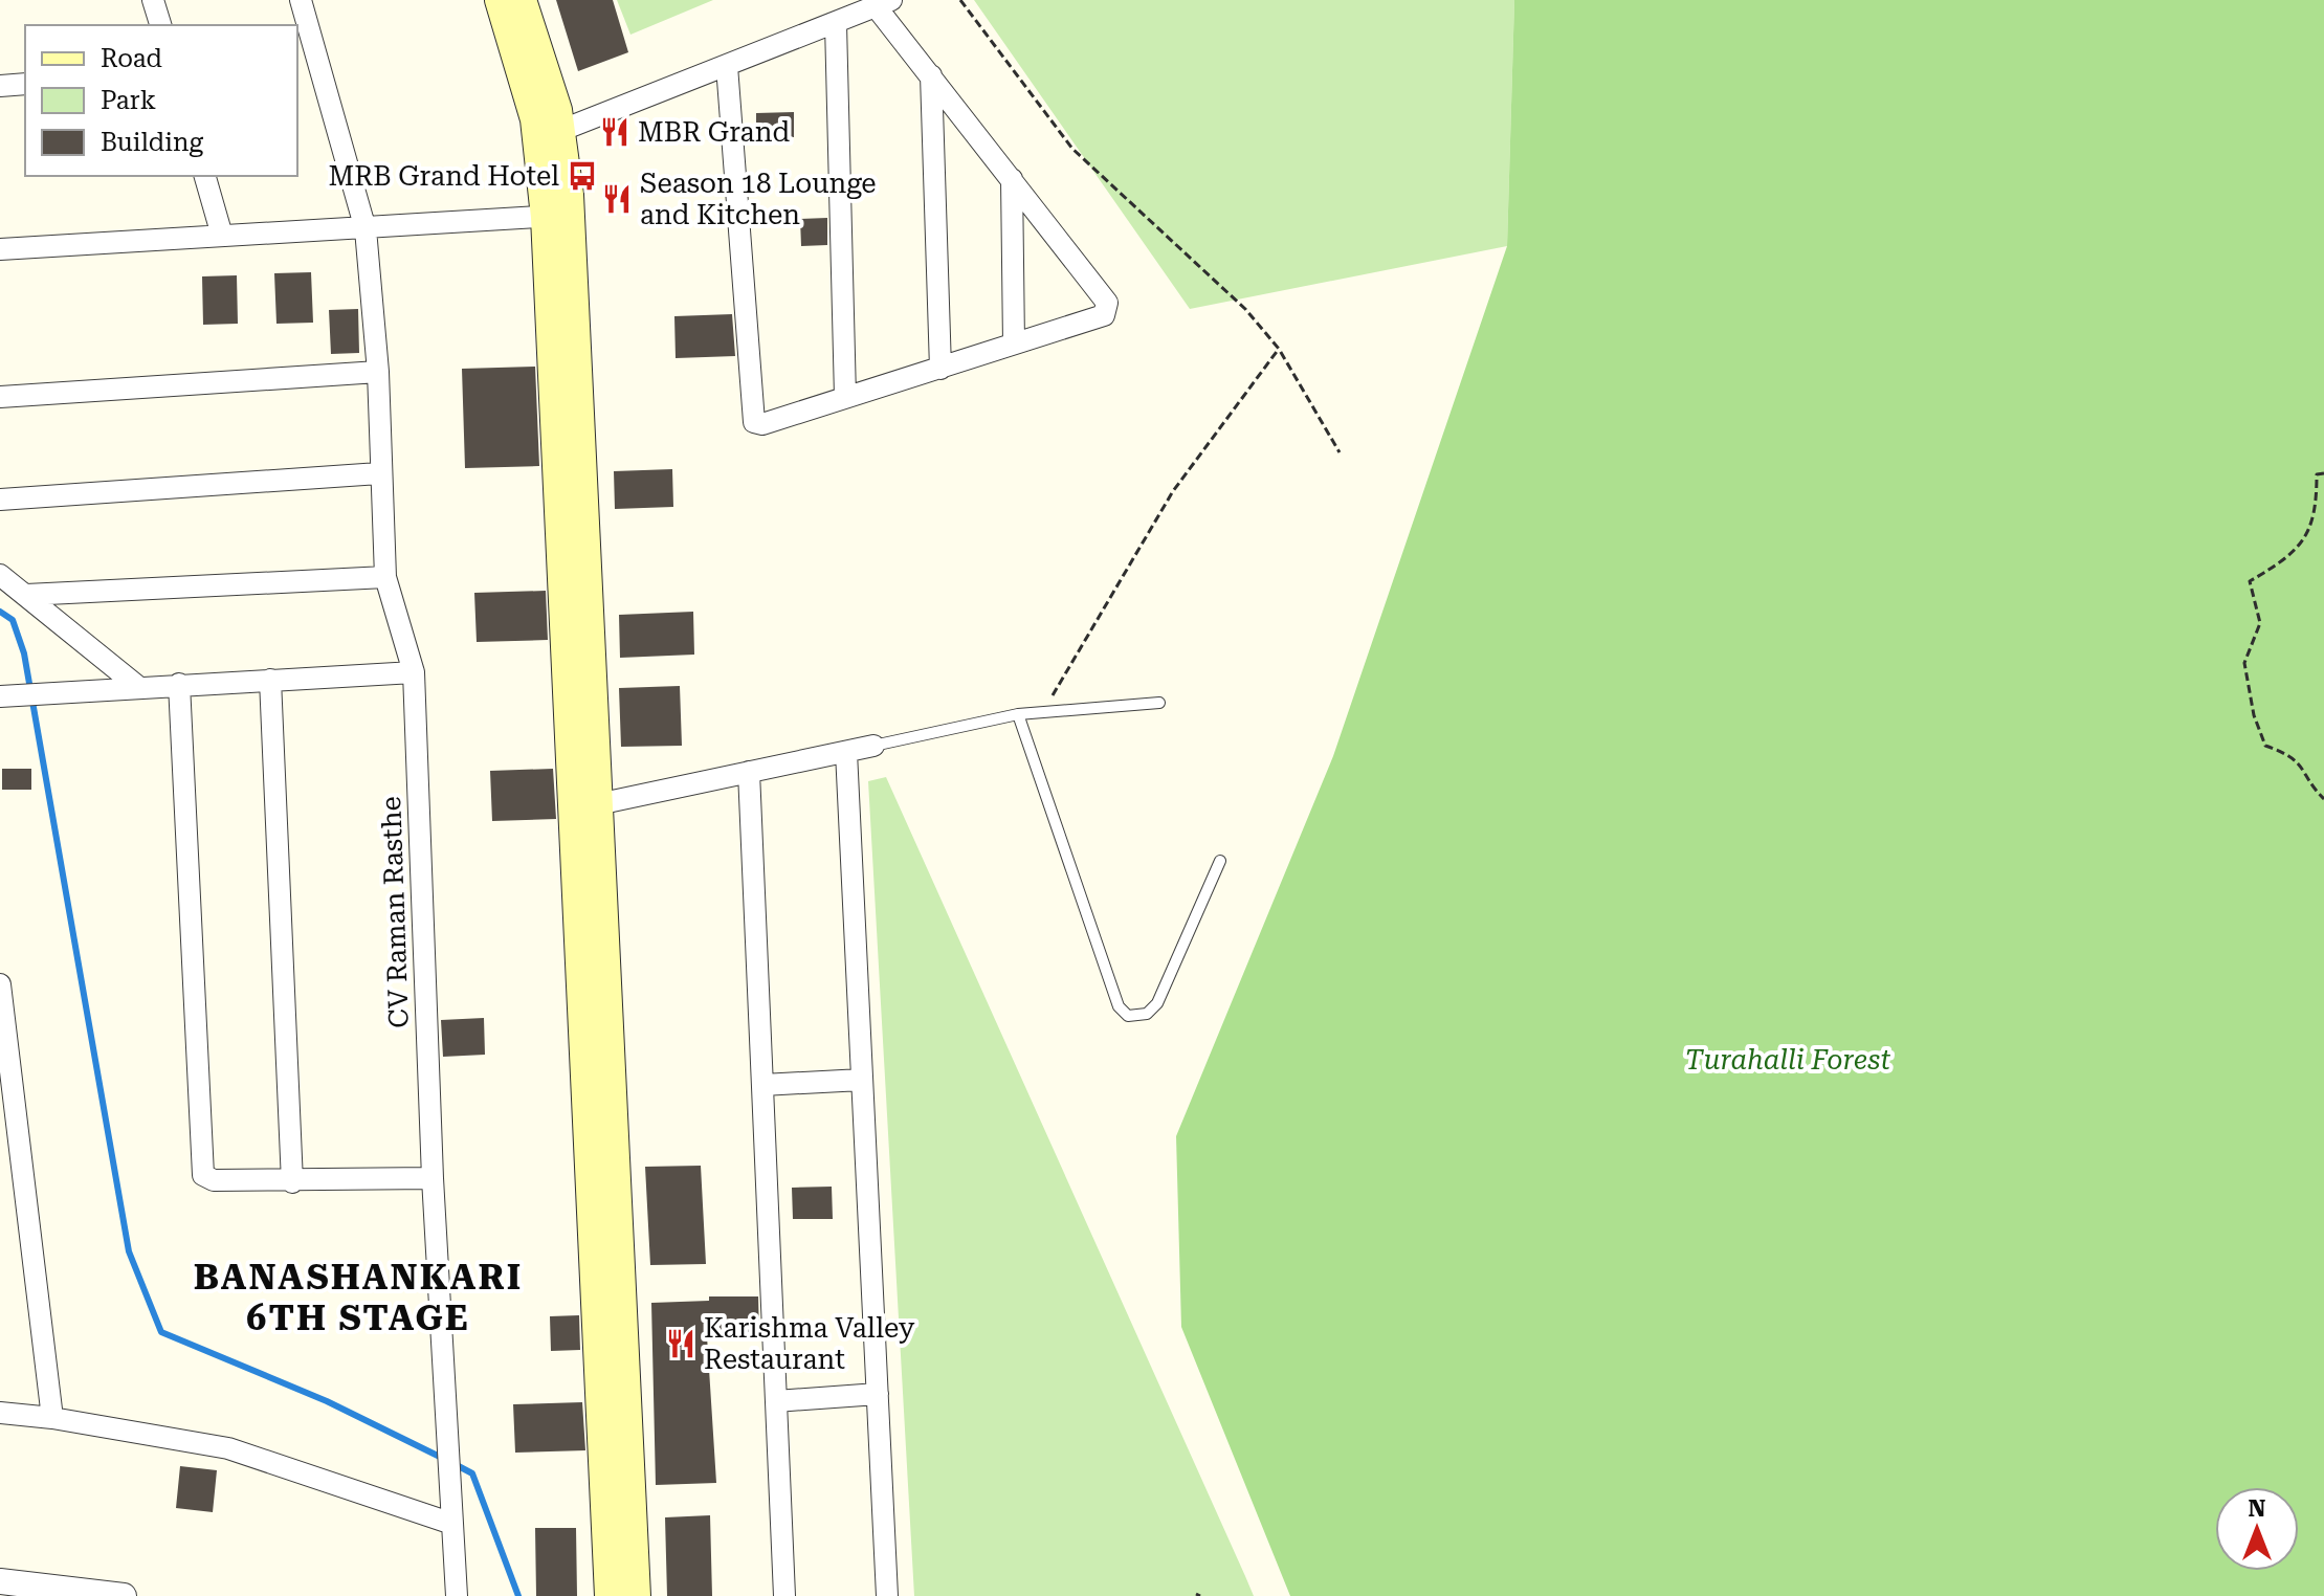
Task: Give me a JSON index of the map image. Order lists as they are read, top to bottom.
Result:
{
  "streets": {
    "street": ["CV Raman Rasthe"]
  },
  "districts": ["BANASHANKARI 6TH STAGE"],
  "parks": ["Turahalli Forest"],
  "places": {
    "restaurant": ["MBR Grand", "Season 18 Lounge and Kitchen", "Karishma Valley Restaurant"],
    "bus stop": ["MRB Grand Hotel"]
  },
  "legend": ["Road", "Park", "Building"],
  "north": "top"
}
